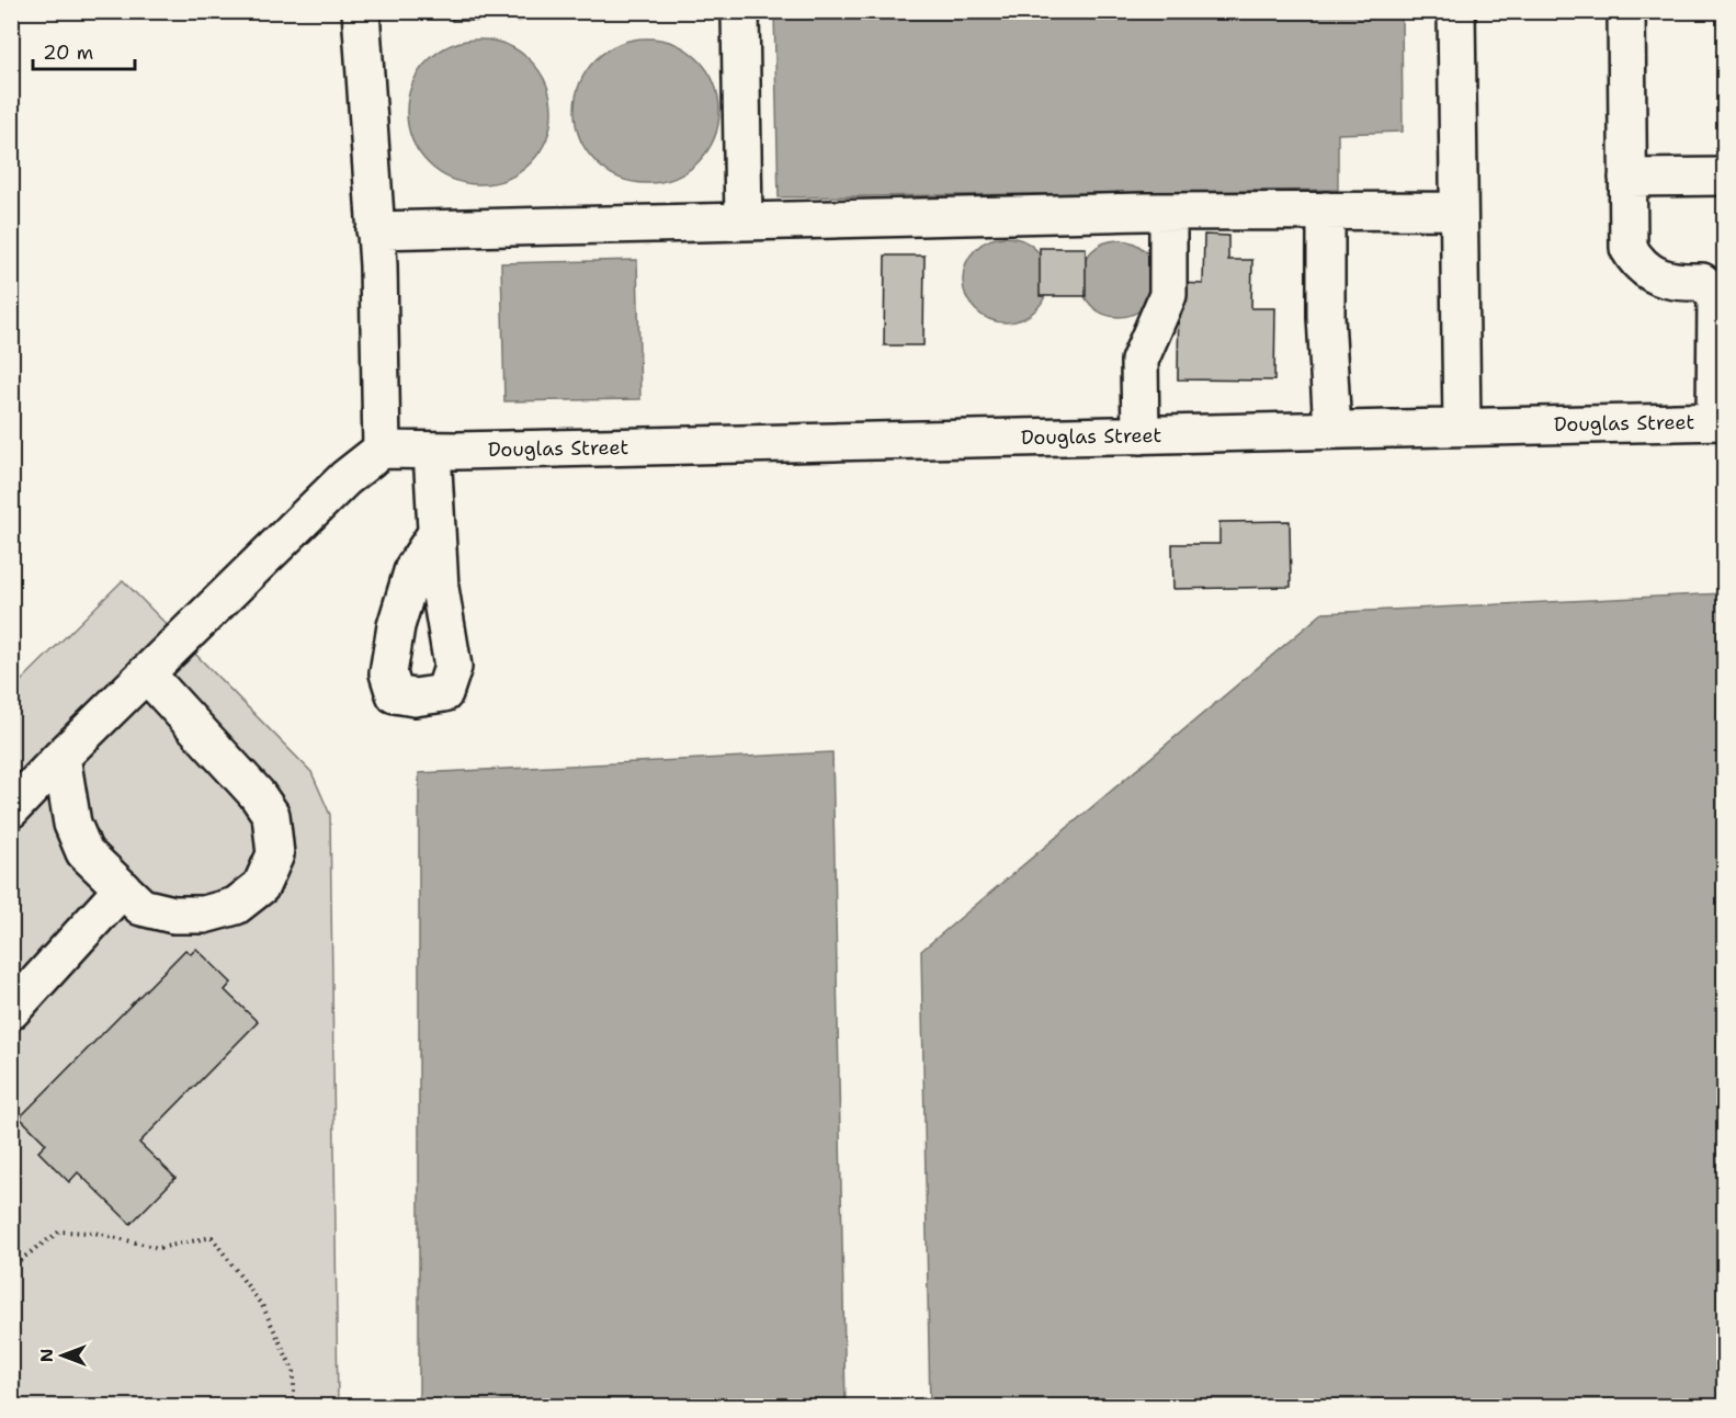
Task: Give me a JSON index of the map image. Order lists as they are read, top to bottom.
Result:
{
  "streets": {
    "street": ["Douglas Street"]
  },
  "scale_bar": "20 m",
  "north": "left"
}
